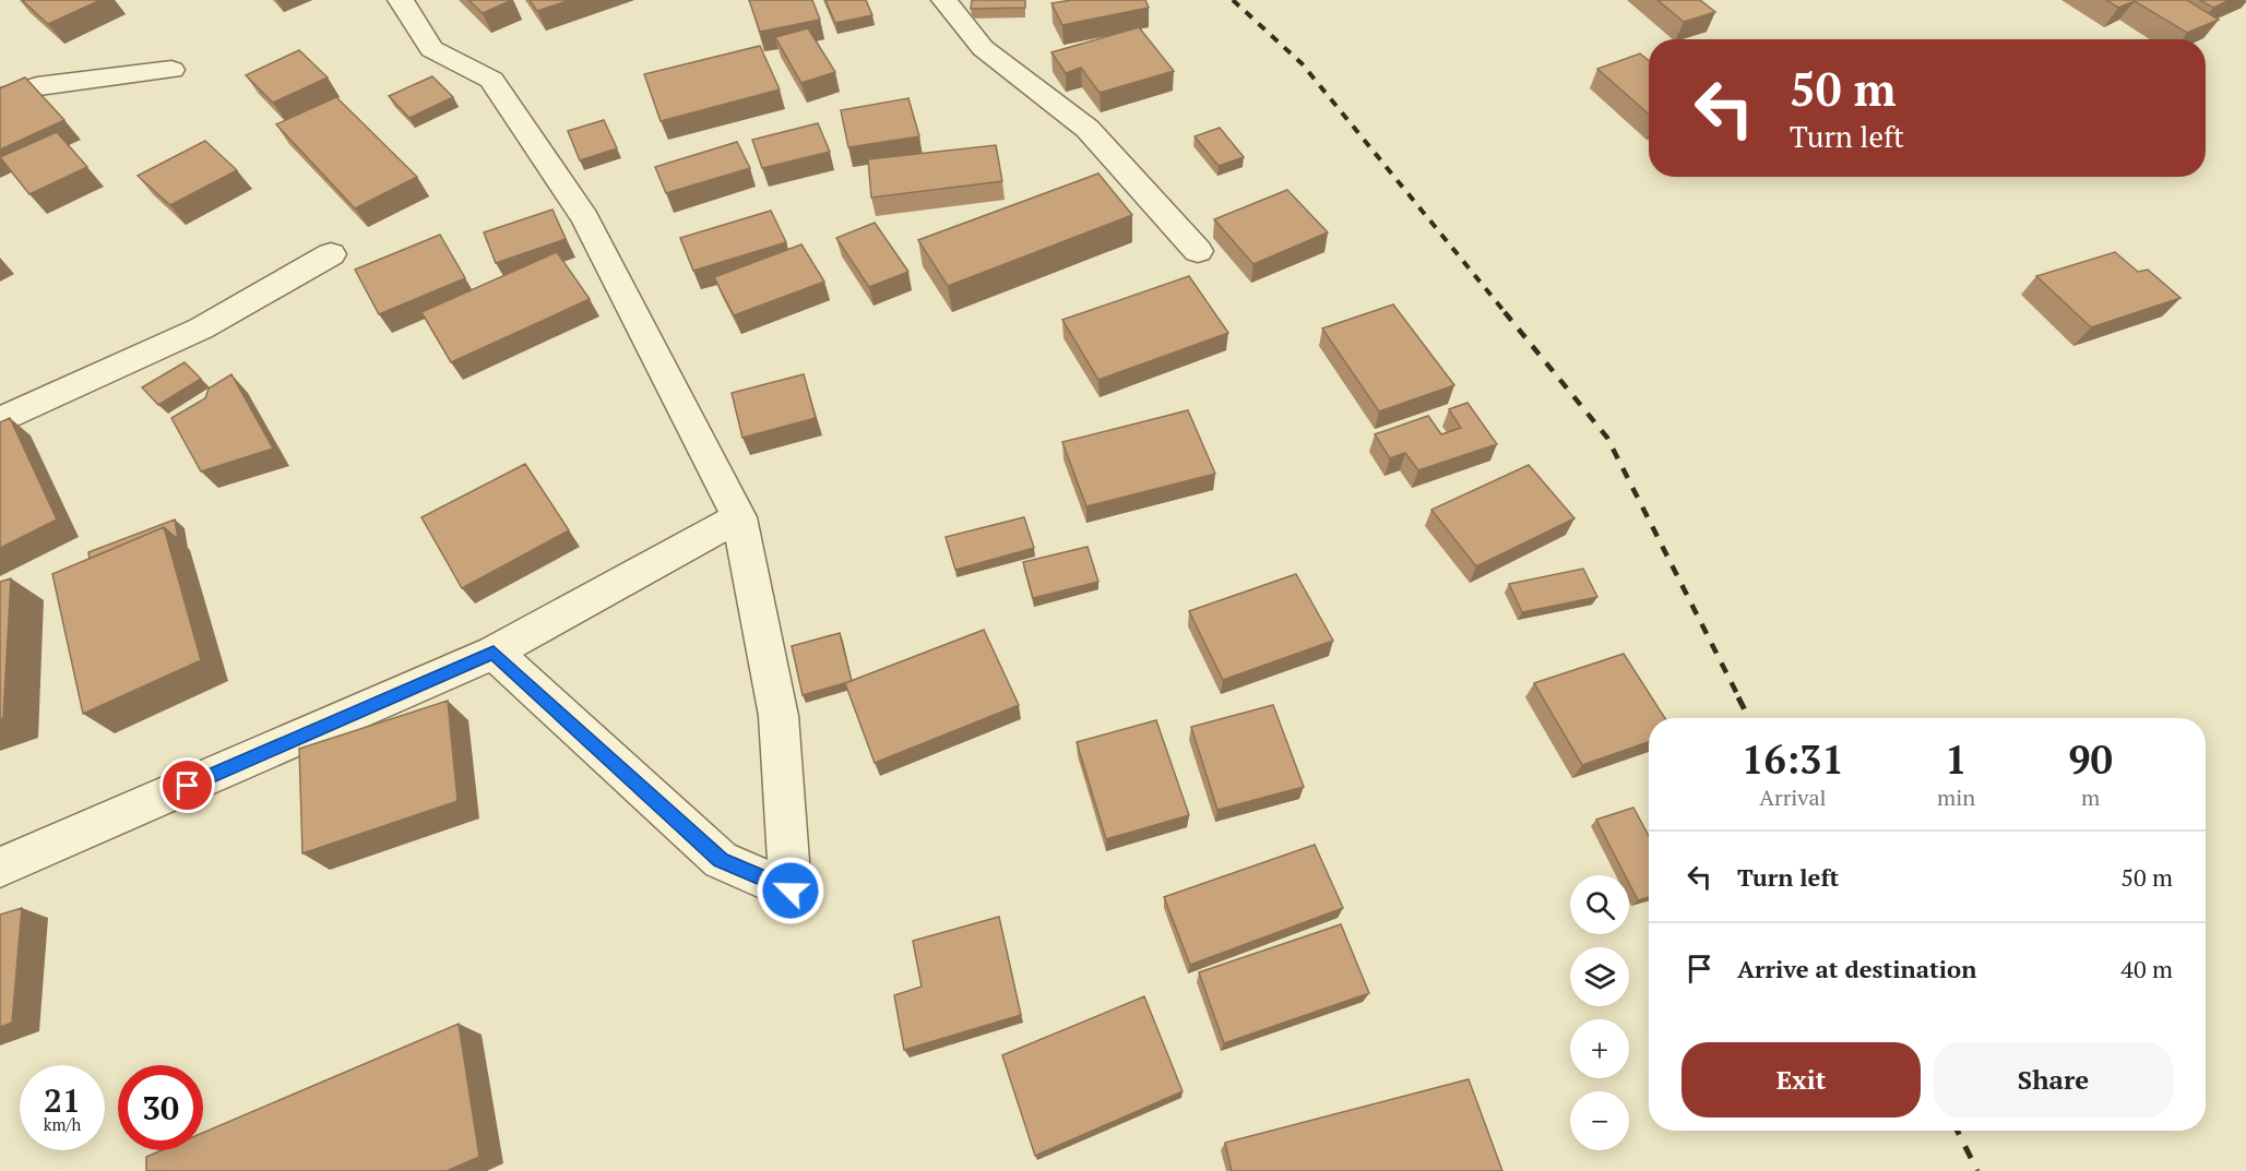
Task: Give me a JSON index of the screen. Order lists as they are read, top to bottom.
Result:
{
  "page": {
    "turn": ["50 m", "Turn left"],
    "eta": [
      "16:31",
      "Arrival",
      "1",
      "min",
      "90",
      "m"
    ],
    "list": [
      {
        "name": "Turn left",
        "value": "50 m"
      },
      {
        "name": "Arrive at destination",
        "value": "40 m"
      }
    ],
    "map_buttons": ["+", "−"],
    "buttons": ["Exit", "Share"],
    "speed": "21 km/h",
    "limit": "30"
  }
}
